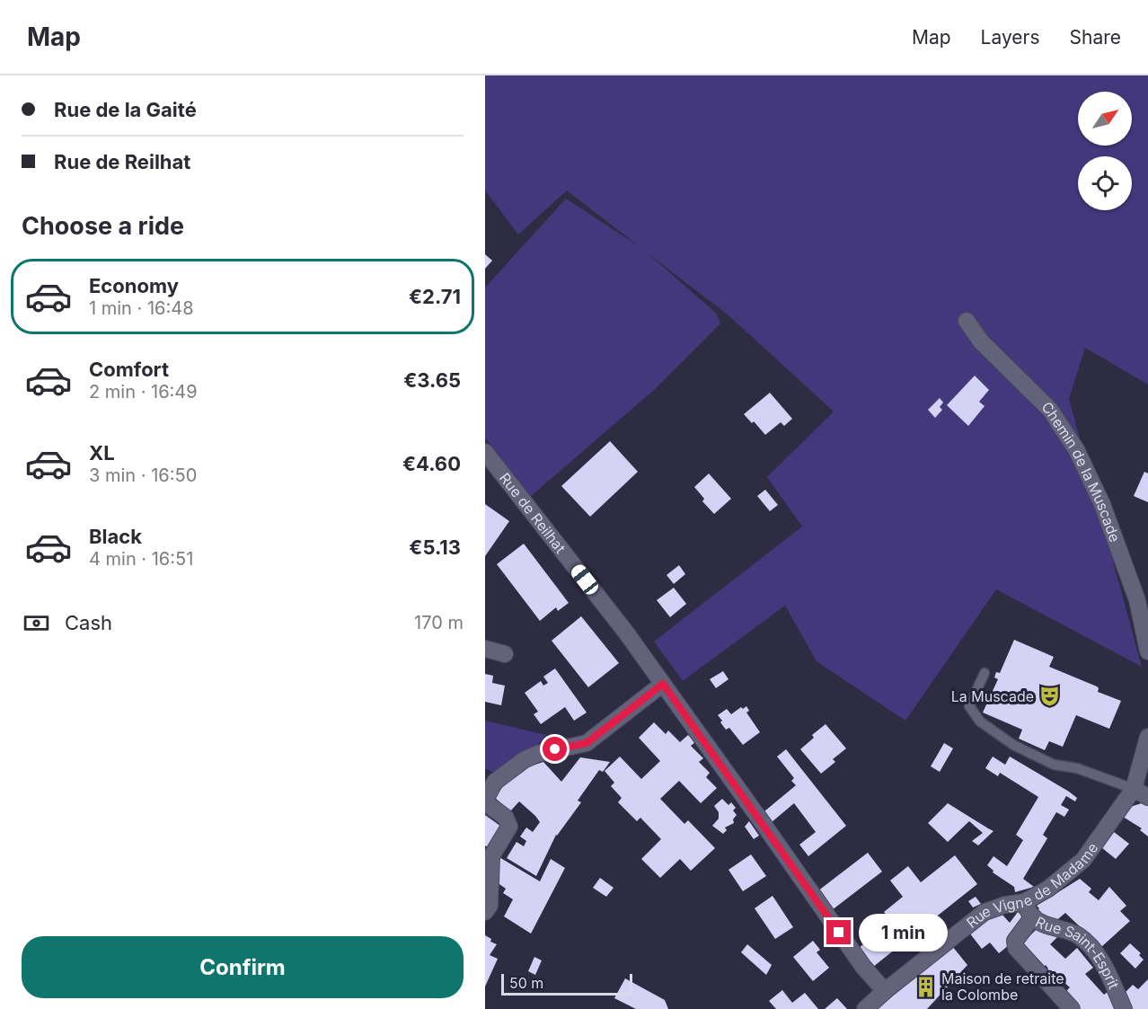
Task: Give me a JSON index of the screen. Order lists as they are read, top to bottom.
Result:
{
  "streets": {
    "street": [
      "Chemin de la Muscade",
      "Rue de Reilhat",
      "Rue Vigne de Madame",
      "Rue Saint-Esprit"
    ]
  },
  "crossings": [
    ["Rue de Reilhat", "Rue Vigne de Madame"],
    ["Rue Vigne de Madame", "Rue Saint-Esprit"]
  ],
  "places": {
    "theatre": ["La Muscade"],
    "building": ["Maison de retraite la Colombe"]
  },
  "scale_bar": "50 m",
  "north": "top right",
  "page": {
    "header": "Map",
    "nav": ["Map", "Layers", "Share"],
    "banner": ["Rue de la Gaité", "Rue de Reilhat"],
    "heading": "Choose a ride",
    "list": [
      {
        "name": "Economy",
        "note": "1 min · 16:48",
        "value": "€2.71"
      },
      {
        "name": "Comfort",
        "note": "2 min · 16:49",
        "value": "€3.65"
      },
      {
        "name": "XL",
        "note": "3 min · 16:50",
        "value": "€4.60"
      },
      {
        "name": "Black",
        "note": "4 min · 16:51",
        "value": "€5.13"
      }
    ],
    "pay": ["Cash", "170 m"],
    "bubble": "1 min",
    "buttons": "Confirm",
    "scale": "50 m"
  }
}
